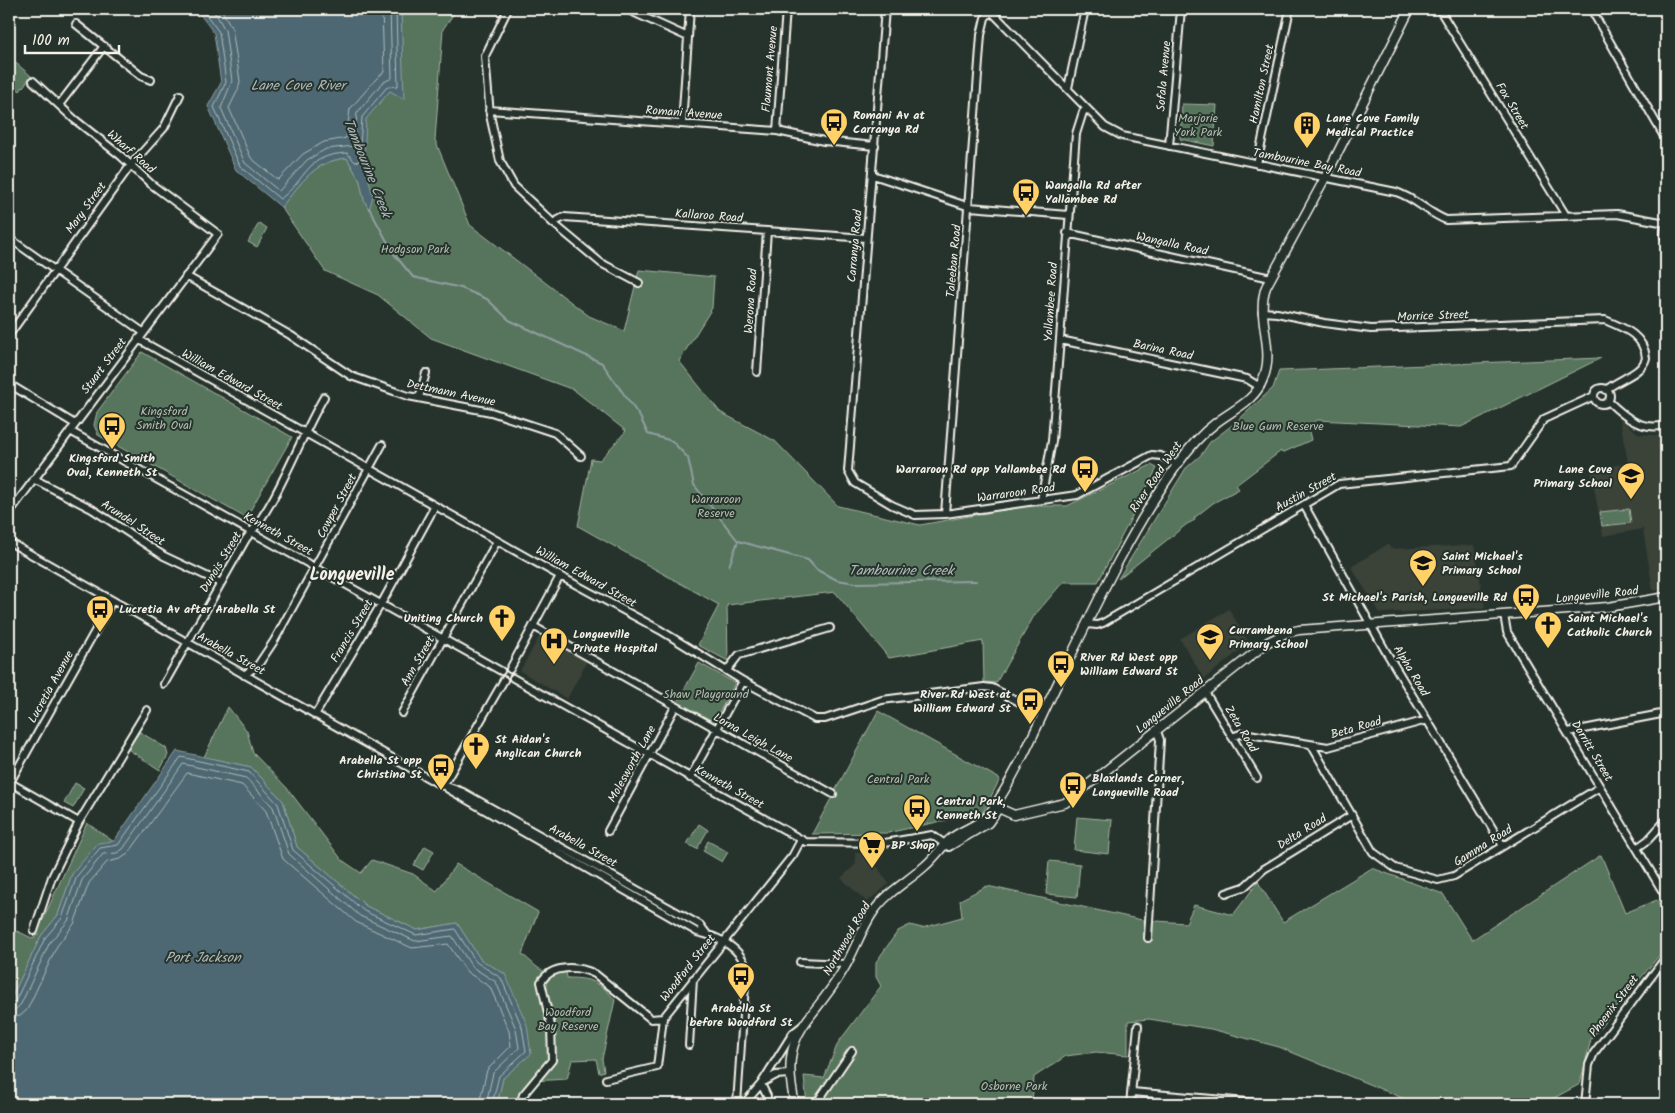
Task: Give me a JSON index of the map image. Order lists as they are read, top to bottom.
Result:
{
  "streets": {
    "main road": ["River Road West", "Longueville Road", "Northwood Road"],
    "street": [
      "Flaumont Avenue",
      "Sofala Avenue",
      "Hamilton Street",
      "Fox Street",
      "Romani Avenue",
      "Wharf Road",
      "Tambourine Bay Road",
      "Mary Street",
      "Kallaroo Road",
      "Wangalla Road",
      "Carranya Road",
      "Taleeban Road",
      "Werona Road",
      "Yallambee Road",
      "Morrice Street",
      "Barina Road",
      "Stuart Street",
      "William Edward Street",
      "Dettmann Avenue",
      "Austin Street",
      "Warraroon Road",
      "Cowper Street",
      "Arundel Street",
      "Kenneth Street",
      "Dunois Street",
      "Francis Street",
      "Arabella Street",
      "Ann Street",
      "Alpha Road",
      "Lucretia Avenue",
      "Beta Road",
      "Zeta Road",
      "Lorna Leigh Lane",
      "Dorritt Street",
      "Molesworth Lane",
      "Delta Road",
      "Gamma Road",
      "Woodford Street",
      "Phoenix Street"
    ]
  },
  "crossings": [
    ["Flaumont Avenue", "Romani Avenue"],
    ["Sofala Avenue", "Tambourine Bay Road"],
    ["Hamilton Street", "Tambourine Bay Road"],
    ["Fox Street", "Tambourine Bay Road"],
    ["Romani Avenue", "Carranya Road"],
    ["Wharf Road", "Mary Street"],
    ["Wharf Road", "Stuart Street"],
    ["Tambourine Bay Road", "Taleeban Road"],
    ["Tambourine Bay Road", "Yallambee Road"],
    ["Tambourine Bay Road", "River Road West"],
    ["Kallaroo Road", "Carranya Road"],
    ["Kallaroo Road", "Werona Road"],
    ["Wangalla Road", "Yallambee Road"],
    ["Wangalla Road", "River Road West"],
    ["Carranya Road", "Warraroon Road"],
    ["Taleeban Road", "Warraroon Road"],
    ["Yallambee Road", "Barina Road"],
    ["Yallambee Road", "Warraroon Road"],
    ["Morrice Street", "River Road West"],
    ["Morrice Street", "Austin Street"],
    ["Barina Road", "River Road West"],
    ["Stuart Street", "William Edward Street"],
    ["Stuart Street", "Dettmann Avenue"],
    ["Stuart Street", "Arundel Street"],
    ["Stuart Street", "Kenneth Street"],
    ["William Edward Street", "River Road West"],
    ["William Edward Street", "Cowper Street"],
    ["William Edward Street", "Dunois Street"],
    ["William Edward Street", "Francis Street"],
    ["William Edward Street", "Ann Street"],
    ["River Road West", "Austin Street"],
    ["River Road West", "Warraroon Road"],
    ["River Road West", "Longueville Road"],
    ["River Road West", "Northwood Road"],
    ["Austin Street", "Alpha Road"],
    ["Cowper Street", "Kenneth Street"],
    ["Cowper Street", "Arabella Street"],
    ["Arundel Street", "Dunois Street"],
    ["Kenneth Street", "Dunois Street"],
    ["Kenneth Street", "Francis Street"],
    ["Kenneth Street", "Ann Street"],
    ["Kenneth Street", "Molesworth Lane"],
    ["Kenneth Street", "Northwood Road"],
    ["Kenneth Street", "Woodford Street"],
    ["Dunois Street", "Arabella Street"],
    ["Longueville Road", "Alpha Road"],
    ["Longueville Road", "Zeta Road"],
    ["Longueville Road", "Dorritt Street"],
    ["Longueville Road", "Northwood Road"],
    ["Francis Street", "Arabella Street"],
    ["Arabella Street", "Lucretia Avenue"],
    ["Arabella Street", "Woodford Street"],
    ["Alpha Road", "Beta Road"],
    ["Alpha Road", "Gamma Road"],
    ["Beta Road", "Zeta Road"],
    ["Beta Road", "Gamma Road"],
    ["Lorna Leigh Lane", "Molesworth Lane"],
    ["Dorritt Street", "Gamma Road"],
    ["Delta Road", "Gamma Road"]
  ],
  "districts": ["Longueville"],
  "water": ["Lane Cove River", "Tambourine Creek", "Port Jackson"],
  "parks": [
    "Marjorie York Park",
    "Hodgson Park",
    "Kingsford Smith Oval",
    "Blue Gum Reserve",
    "Warraroon Reserve",
    "Shaw Playground",
    "Central Park",
    "Woodford Bay Reserve",
    "Osborne Park"
  ],
  "places": {
    "bus stop": [
      "Romani Av at Carranya Rd",
      "Wangalla Rd after Yallambee Rd",
      "Kingsford Smith Oval, Kenneth St",
      "Warraroon Rd opp Yallambee Rd",
      "St Michael's Parish, Longueville Rd",
      "Lucretia Av after Arabella St",
      "River Rd West opp William Edward St",
      "River Rd West at William Edward St",
      "Arabella St opp Christina St",
      "Blaxlands Corner, Longueville Road",
      "Central Park, Kenneth St",
      "Arabella St before Woodford St"
    ],
    "building": ["Lane Cove Family Medical Practice"],
    "school or university": ["Lane Cove Primary School", "Saint Michael's Primary School", "Currambena Primary School"],
    "church": ["Uniting Church", "Saint Michael's Catholic Church", "St Aidan's Anglican Church"],
    "hospital": ["Longueville Private Hospital"],
    "supermarket": ["BP Shop"]
  },
  "scale_bar": "100 m"
}
